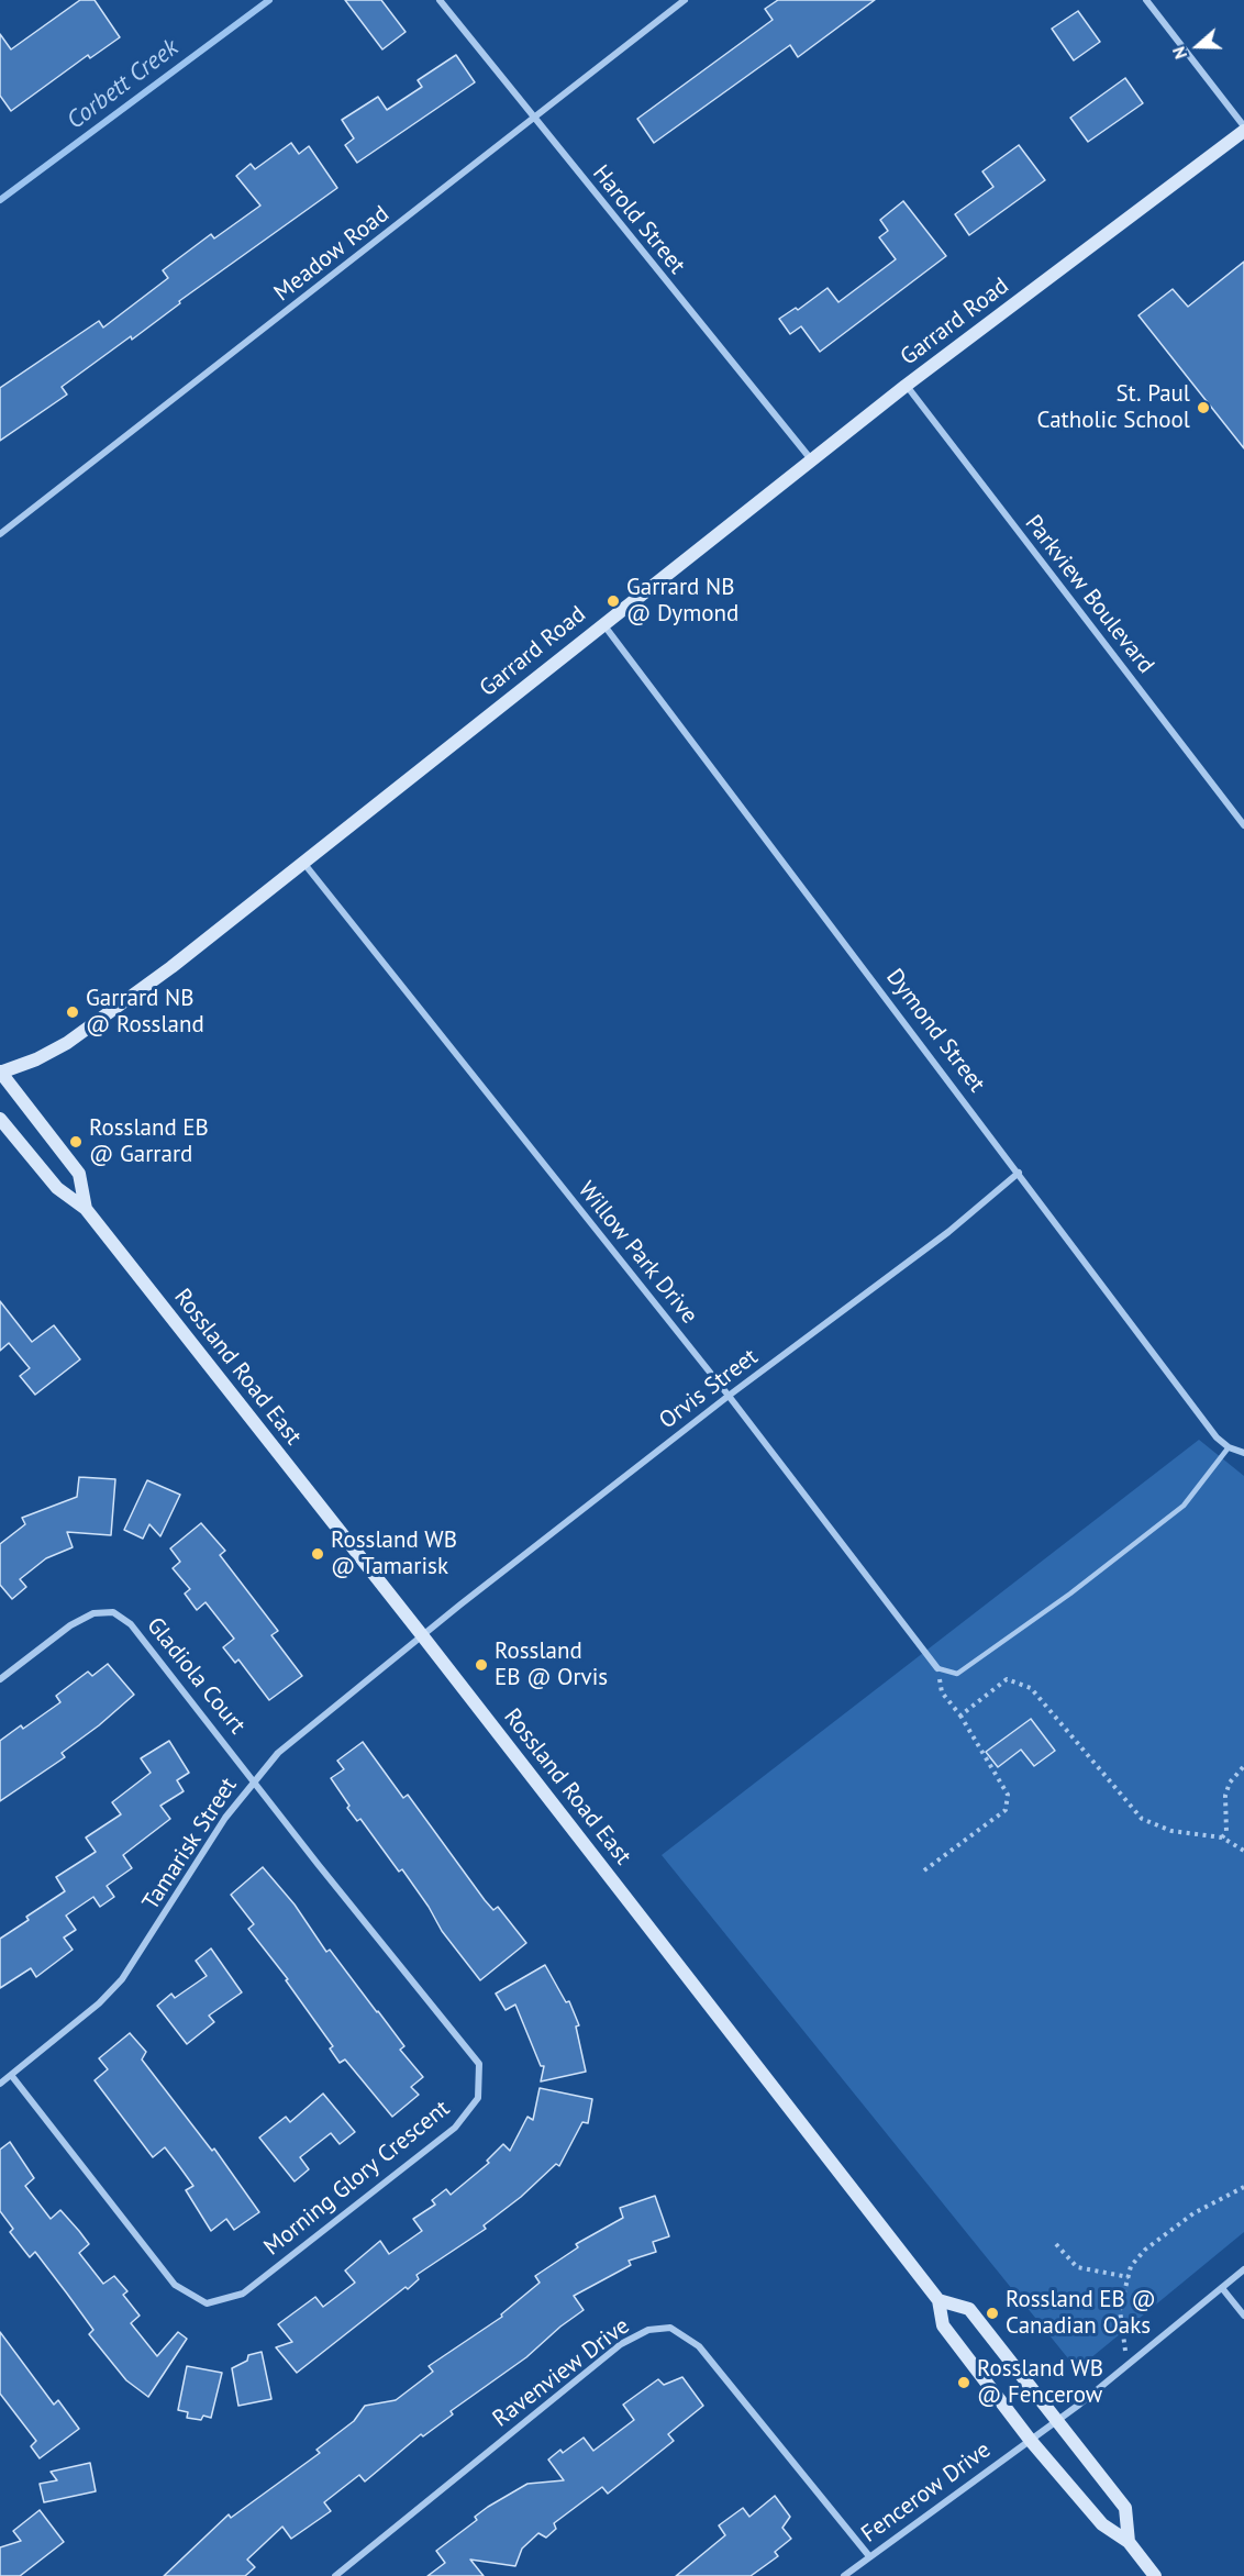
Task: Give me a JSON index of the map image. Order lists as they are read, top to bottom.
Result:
{
  "streets": {
    "main road": ["Garrard Road", "Rossland Road East"],
    "street": [
      "Harold Street",
      "Meadow Road",
      "Parkview Boulevard",
      "Dymond Street",
      "Willow Park Drive",
      "Orvis Street",
      "Gladiola Court",
      "Tamarisk Street",
      "Morning Glory Crescent",
      "Ravenview Drive",
      "Fencerow Drive"
    ]
  },
  "crossings": [
    ["Harold Street", "Meadow Road"],
    ["Harold Street", "Garrard Road"],
    ["Garrard Road", "Parkview Boulevard"],
    ["Garrard Road", "Dymond Street"],
    ["Garrard Road", "Willow Park Drive"],
    ["Garrard Road", "Rossland Road East"],
    ["Dymond Street", "Orvis Street"],
    ["Willow Park Drive", "Orvis Street"],
    ["Rossland Road East", "Orvis Street"],
    ["Rossland Road East", "Tamarisk Street"],
    ["Rossland Road East", "Fencerow Drive"],
    ["Orvis Street", "Tamarisk Street"],
    ["Gladiola Court", "Tamarisk Street"],
    ["Gladiola Court", "Morning Glory Crescent"],
    ["Tamarisk Street", "Morning Glory Crescent"],
    ["Ravenview Drive", "Fencerow Drive"]
  ],
  "water": ["Corbett Creek"],
  "places": [
    "St. Paul Catholic School",
    "Garrard NB @ Dymond",
    "Garrard NB @ Rossland",
    "Rossland EB @ Garrard",
    "Rossland WB @ Tamarisk",
    "Rossland EB @ Orvis",
    "Rossland EB @ Canadian Oaks",
    "Rossland WB @ Fencerow"
  ],
  "north": "left"
}
